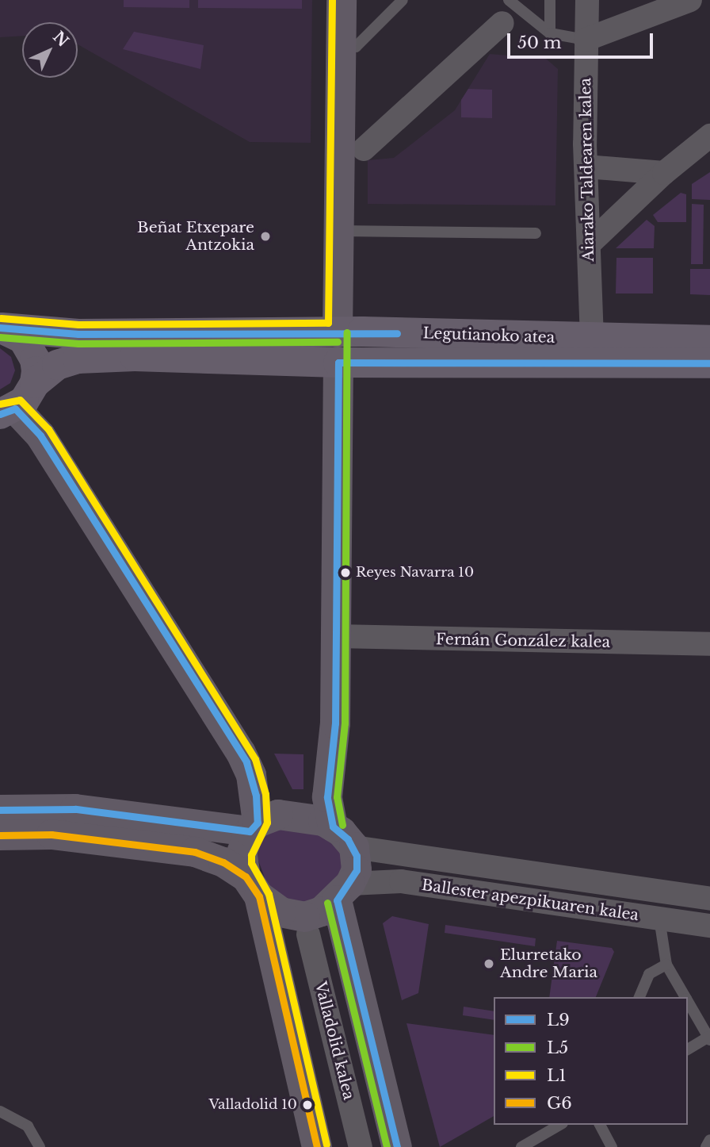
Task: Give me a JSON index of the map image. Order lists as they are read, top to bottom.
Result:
{
  "streets": {
    "main road": ["Legutianoko atea"],
    "street": [
      "Aiarako Taldearen kalea",
      "Fernán González kalea",
      "Ballester apezpikuaren kalea",
      "Valladolid kalea"
    ]
  },
  "crossings": [
    ["Aiarako Taldearen kalea", "Legutianoko atea"]
  ],
  "places": [
    "Beñat Etxepare Antzokia",
    "Reyes Navarra 10",
    "Elurretako Andre Maria",
    "Valladolid 10"
  ],
  "lines": [
    "transit line L1",
    "transit line L9",
    "transit line L5",
    "transit line G6"
  ],
  "legend": [
    "L9",
    "L5",
    "L1",
    "G6"
  ],
  "scale_bar": "50 m",
  "north": "top right"
}
